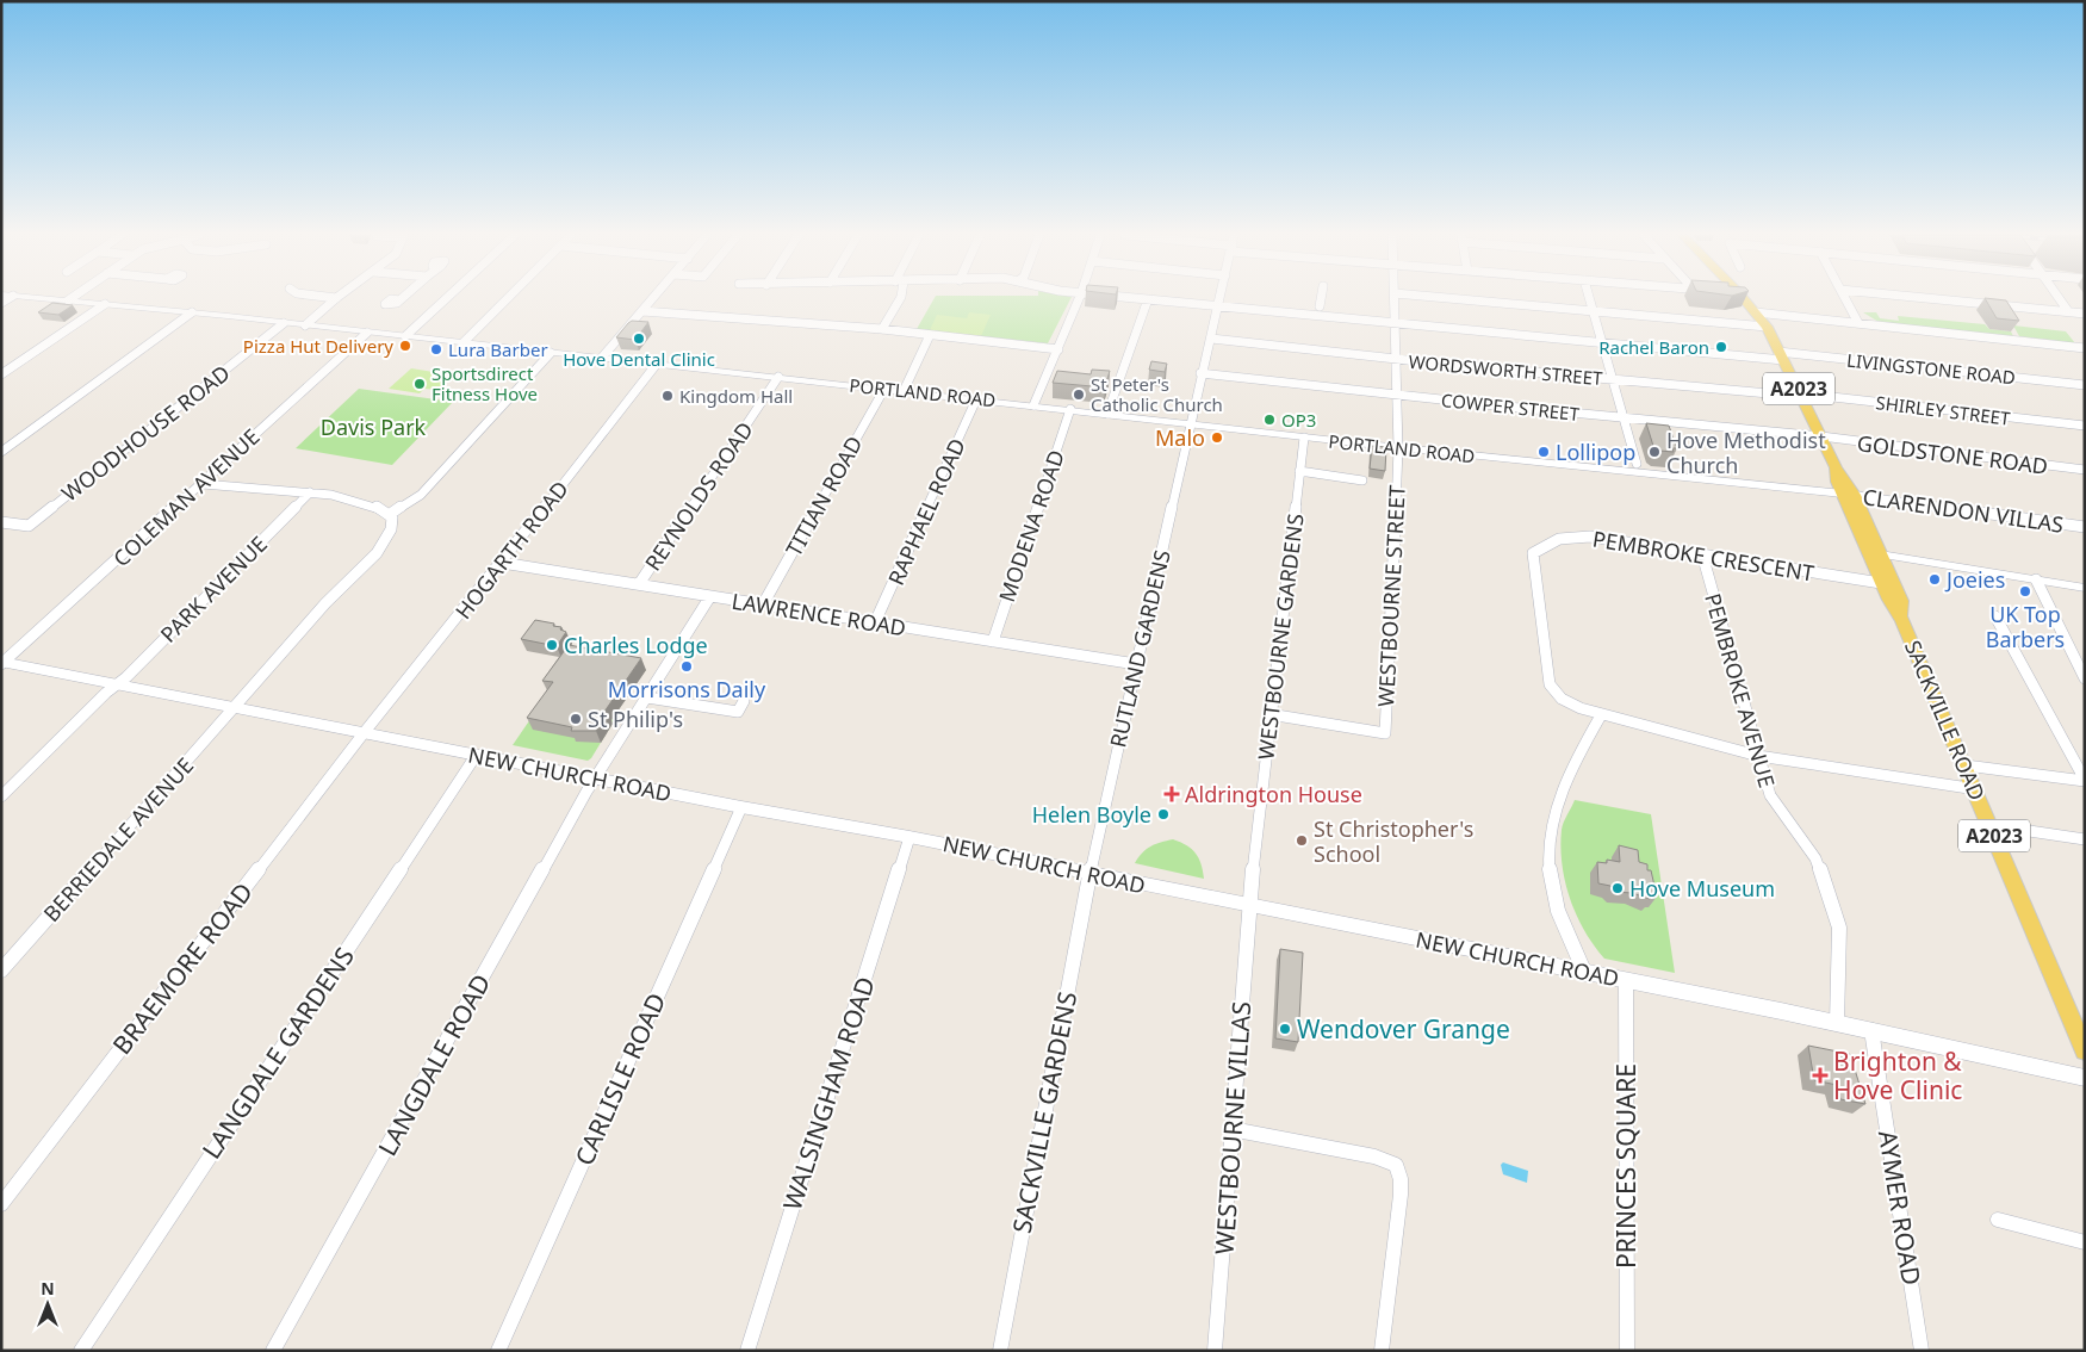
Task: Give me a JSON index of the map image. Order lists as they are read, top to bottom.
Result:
{
  "streets": {
    "main road": ["A2023", "SACKVILLE ROAD", "NEW CHURCH ROAD"],
    "street": [
      "LIVINGSTONE ROAD",
      "WORDSWORTH STREET",
      "PORTLAND ROAD",
      "COWPER STREET",
      "SHIRLEY STREET",
      "WOODHOUSE ROAD",
      "GOLDSTONE ROAD",
      "REYNOLDS ROAD",
      "TITIAN ROAD",
      "COLEMAN AVENUE",
      "CLARENDON VILLAS",
      "RAPHAEL ROAD",
      "MODENA ROAD",
      "HOGARTH ROAD",
      "PEMBROKE CRESCENT",
      "PARK AVENUE",
      "WESTBOURNE STREET",
      "LAWRENCE ROAD",
      "WESTBOURNE GARDENS",
      "RUTLAND GARDENS",
      "PEMBROKE AVENUE",
      "BERRIEDALE AVENUE",
      "BRAEMORE ROAD",
      "LANGDALE GARDENS",
      "LANGDALE ROAD",
      "CARLISLE ROAD",
      "WALSINGHAM ROAD",
      "SACKVILLE GARDENS",
      "WESTBOURNE VILLAS",
      "PRINCES SQUARE",
      "AYMER ROAD"
    ]
  },
  "crossings": [
    ["LIVINGSTONE ROAD", "WESTBOURNE STREET"],
    ["LIVINGSTONE ROAD", "SACKVILLE ROAD"],
    ["WORDSWORTH STREET", "SHIRLEY STREET"],
    ["WORDSWORTH STREET", "WESTBOURNE STREET"],
    ["WORDSWORTH STREET", "SACKVILLE ROAD"],
    ["PORTLAND ROAD", "WOODHOUSE ROAD"],
    ["PORTLAND ROAD", "REYNOLDS ROAD"],
    ["PORTLAND ROAD", "TITIAN ROAD"],
    ["PORTLAND ROAD", "COLEMAN AVENUE"],
    ["PORTLAND ROAD", "CLARENDON VILLAS"],
    ["PORTLAND ROAD", "RAPHAEL ROAD"],
    ["PORTLAND ROAD", "MODENA ROAD"],
    ["PORTLAND ROAD", "HOGARTH ROAD"],
    ["PORTLAND ROAD", "WESTBOURNE STREET"],
    ["PORTLAND ROAD", "WESTBOURNE GARDENS"],
    ["PORTLAND ROAD", "RUTLAND GARDENS"],
    ["PORTLAND ROAD", "SACKVILLE ROAD"],
    ["COWPER STREET", "GOLDSTONE ROAD"],
    ["COWPER STREET", "WESTBOURNE STREET"],
    ["COWPER STREET", "SACKVILLE ROAD"],
    ["SHIRLEY STREET", "SACKVILLE ROAD"],
    ["GOLDSTONE ROAD", "SACKVILLE ROAD"],
    ["REYNOLDS ROAD", "LAWRENCE ROAD"],
    ["TITIAN ROAD", "LAWRENCE ROAD"],
    ["COLEMAN AVENUE", "NEW CHURCH ROAD"],
    ["CLARENDON VILLAS", "SACKVILLE ROAD"],
    ["RAPHAEL ROAD", "LAWRENCE ROAD"],
    ["MODENA ROAD", "LAWRENCE ROAD"],
    ["HOGARTH ROAD", "LAWRENCE ROAD"],
    ["HOGARTH ROAD", "NEW CHURCH ROAD"],
    ["HOGARTH ROAD", "BRAEMORE ROAD"],
    ["PEMBROKE CRESCENT", "PEMBROKE AVENUE"],
    ["PEMBROKE CRESCENT", "SACKVILLE ROAD"],
    ["PARK AVENUE", "NEW CHURCH ROAD"],
    ["WESTBOURNE STREET", "WESTBOURNE GARDENS"],
    ["LAWRENCE ROAD", "RUTLAND GARDENS"],
    ["WESTBOURNE GARDENS", "NEW CHURCH ROAD"],
    ["WESTBOURNE GARDENS", "WESTBOURNE VILLAS"],
    ["RUTLAND GARDENS", "NEW CHURCH ROAD"],
    ["RUTLAND GARDENS", "SACKVILLE GARDENS"],
    ["PEMBROKE AVENUE", "NEW CHURCH ROAD"],
    ["NEW CHURCH ROAD", "BERRIEDALE AVENUE"],
    ["NEW CHURCH ROAD", "BRAEMORE ROAD"],
    ["NEW CHURCH ROAD", "LANGDALE GARDENS"],
    ["NEW CHURCH ROAD", "LANGDALE ROAD"],
    ["NEW CHURCH ROAD", "CARLISLE ROAD"],
    ["NEW CHURCH ROAD", "WALSINGHAM ROAD"],
    ["NEW CHURCH ROAD", "SACKVILLE GARDENS"],
    ["NEW CHURCH ROAD", "WESTBOURNE VILLAS"],
    ["NEW CHURCH ROAD", "PRINCES SQUARE"],
    ["NEW CHURCH ROAD", "AYMER ROAD"]
  ],
  "parks": ["Davis Park"],
  "places": {
    "other": [
      "Hove Dental Clinic",
      "Pizza Hut Delivery",
      "Rachel Baron",
      "Lura Barber",
      "Sportsdirect Fitness Hove",
      "St Peter's Catholic Church",
      "Kingdom Hall",
      "OP3",
      "Malo",
      "Lollipop",
      "Hove Methodist Church",
      "Joeies",
      "UK Top Barbers",
      "Charles Lodge",
      "Morrisons Daily",
      "St Philip's",
      "Helen Boyle",
      "St Christopher's School",
      "Hove Museum",
      "Wendover Grange"
    ],
    "health": ["Aldrington House", "Brighton & Hove Clinic"]
  },
  "north": "top"
}
